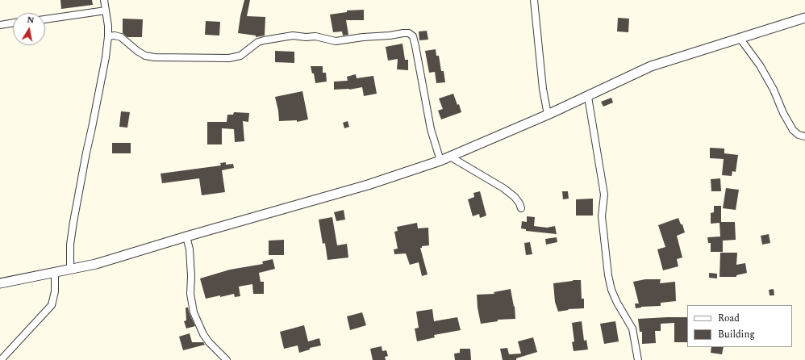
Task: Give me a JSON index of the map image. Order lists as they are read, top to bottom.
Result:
{
  "legend": ["Road", "Building"],
  "north": "top"
}
